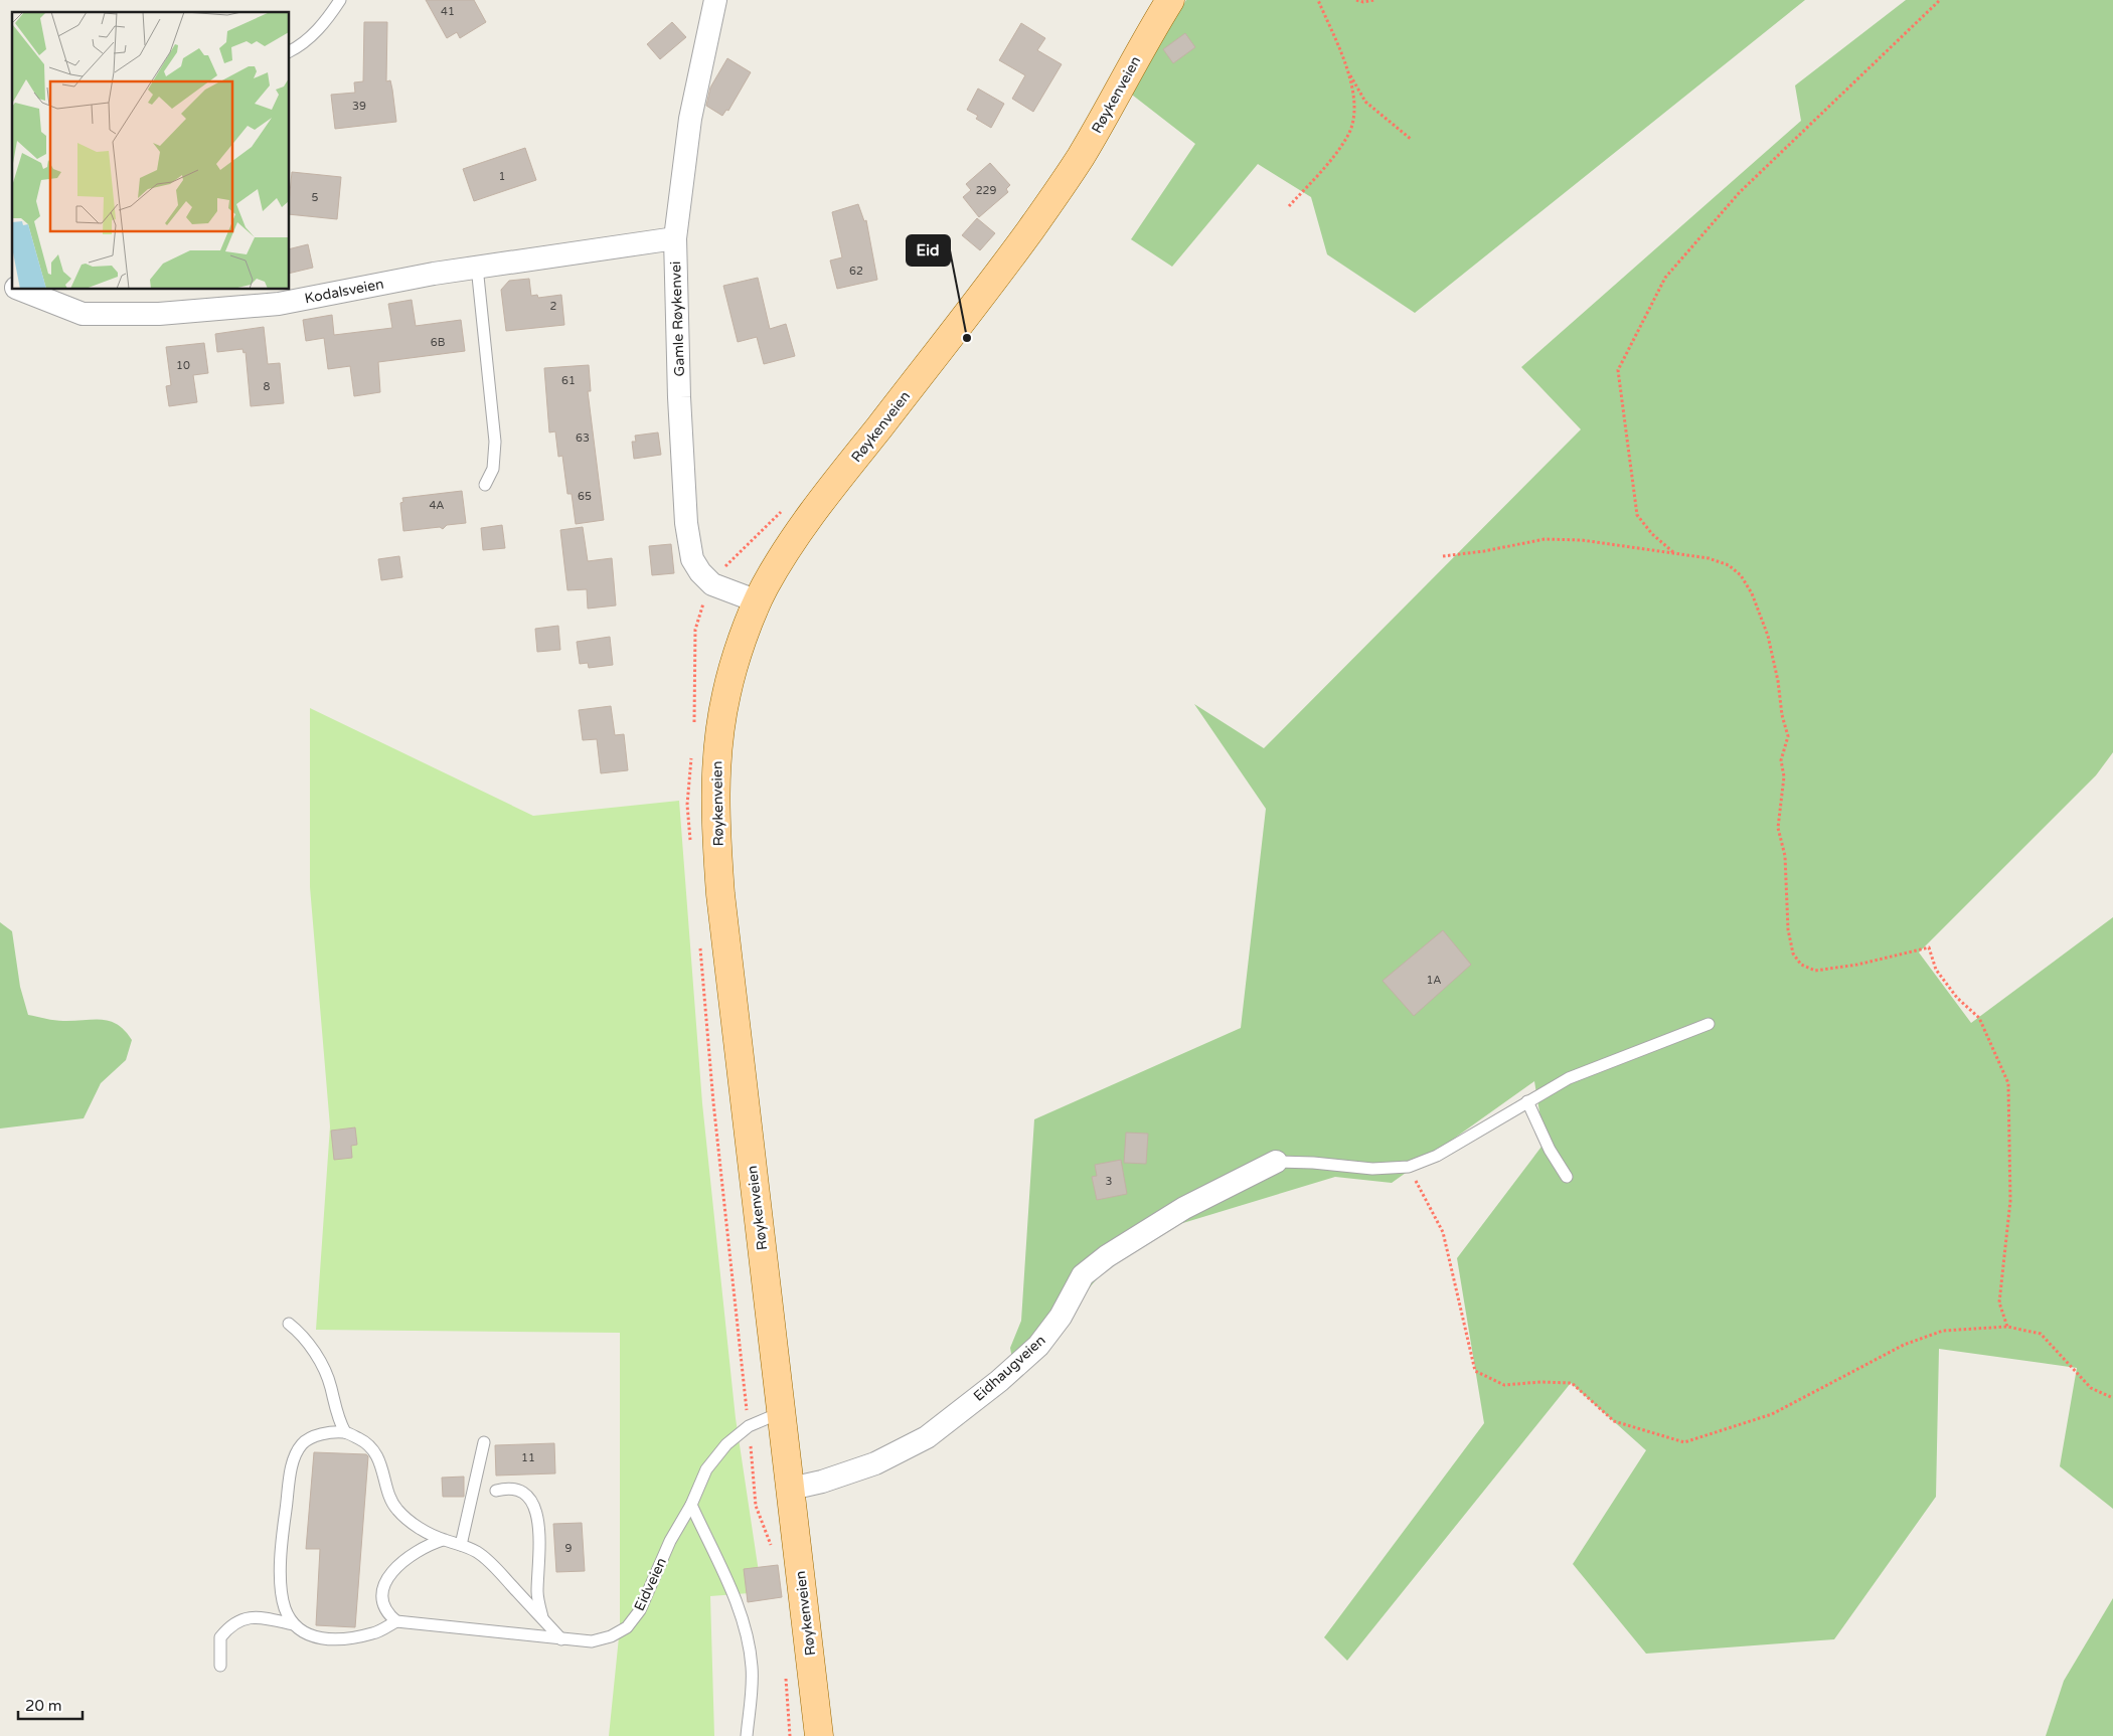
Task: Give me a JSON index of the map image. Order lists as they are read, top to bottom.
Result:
{
  "streets": {
    "main road": ["Røykenveien"],
    "street": ["Kodalsveien", "Gamle Røykenvei", "Eidhaugveien"],
    "lane": ["Eidveien"]
  },
  "crossings": [
    ["Røykenveien", "Gamle Røykenvei"],
    ["Røykenveien", "Eidhaugveien"],
    ["Røykenveien", "Eidveien"],
    ["Kodalsveien", "Gamle Røykenvei"]
  ],
  "places": ["Eid"],
  "house_numbers": [
    "41",
    "39",
    "1",
    "229",
    "5",
    "62",
    "2",
    "6B",
    "10",
    "61",
    "8",
    "63",
    "65",
    "4A",
    "1A",
    "3",
    "11",
    "9"
  ],
  "scale_bar": "20 m"
}
